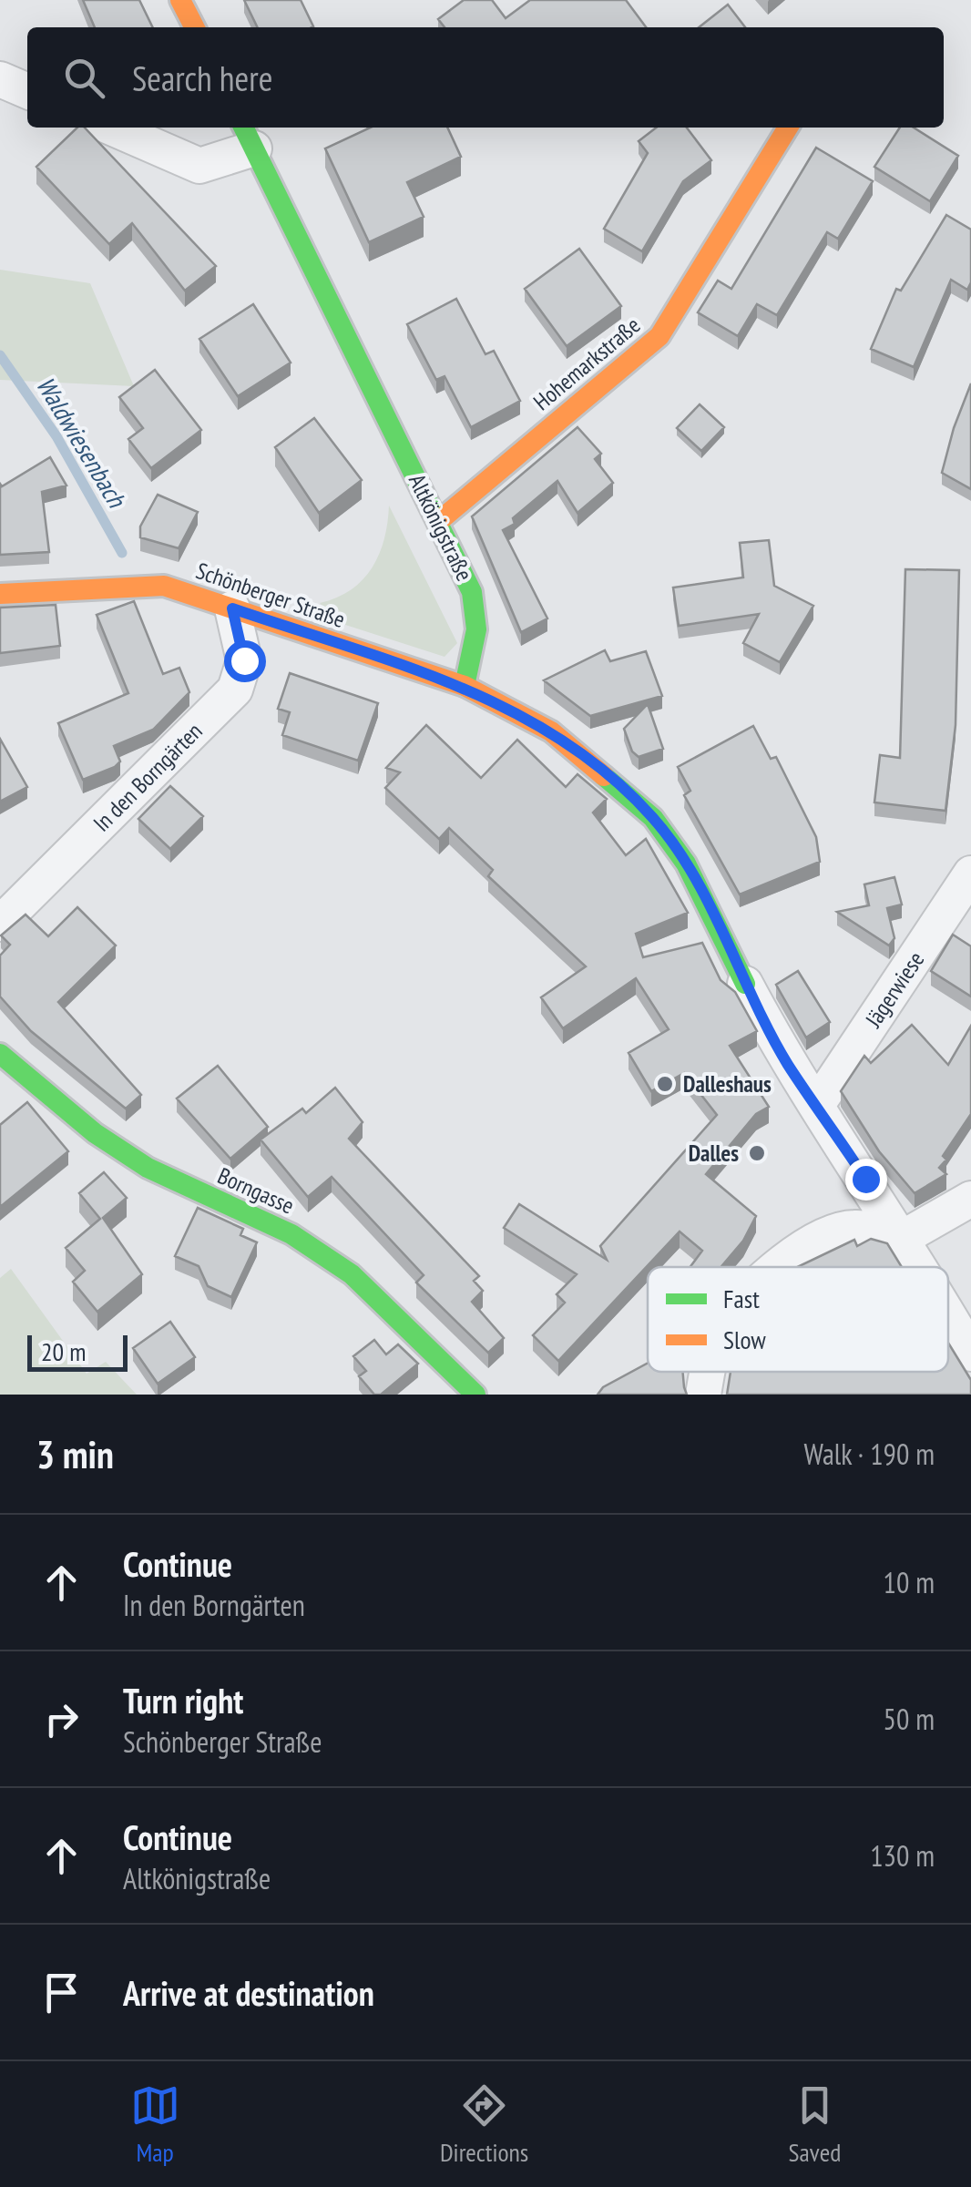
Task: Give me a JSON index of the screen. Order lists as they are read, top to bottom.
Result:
{
  "streets": {
    "street": [
      "Hohemarkstraße",
      "Altkönigstraße",
      "Schönberger Straße",
      "In den Borngärten",
      "Jägerwiese",
      "Borngasse"
    ]
  },
  "crossings": [
    ["Hohemarkstraße", "Altkönigstraße"],
    ["Altkönigstraße", "Schönberger Straße"],
    ["Schönberger Straße", "In den Borngärten"]
  ],
  "water": ["Waldwiesenbach"],
  "places": ["Dalleshaus", "Dalles"],
  "legend": ["Fast", "Slow"],
  "scale_bar": "20 m",
  "page": {
    "search": "Search here",
    "scale": "20 m",
    "heading": ["3 min", "Walk · 190 m"],
    "list": [
      ["Continue", "In den Borngärten", "10 m"],
      ["Turn right", "Schönberger Straße", "50 m"],
      ["Continue", "Altkönigstraße", "130 m"],
      "Arrive at destination"
    ],
    "nav": ["Map", "Directions", "Saved"]
  }
}
